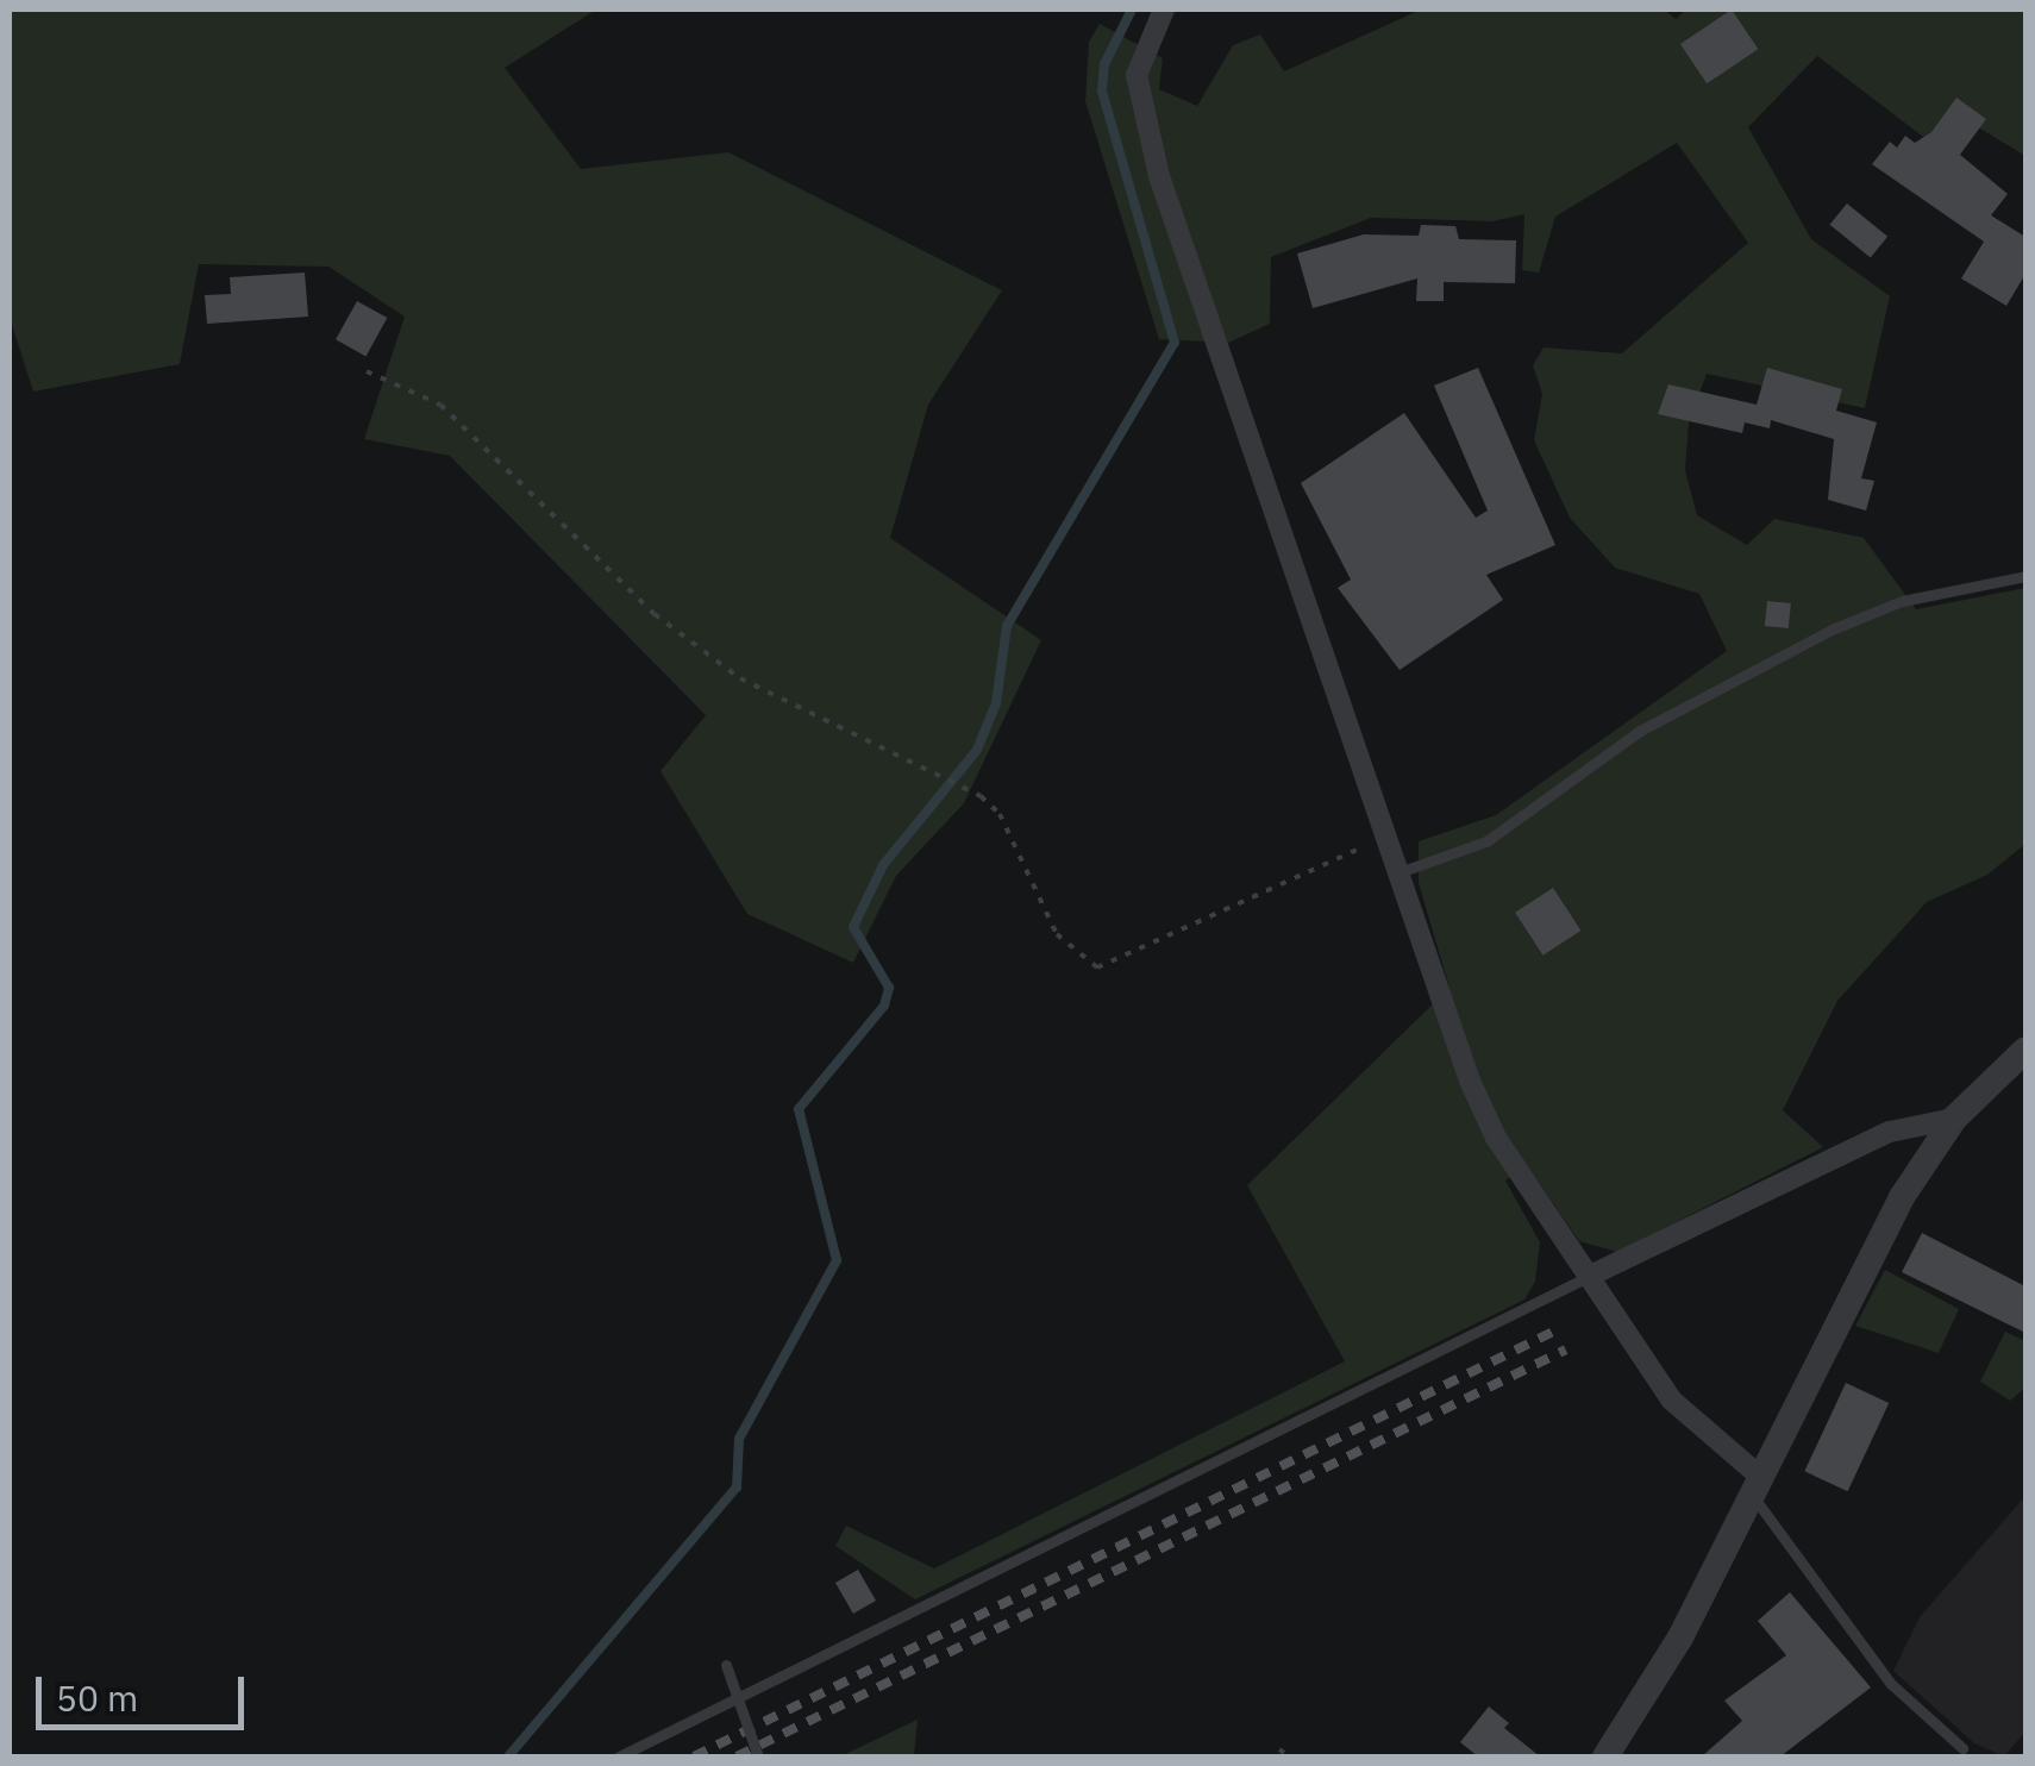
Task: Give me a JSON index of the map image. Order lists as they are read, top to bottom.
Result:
{
  "scale_bar": "50 m"
}
